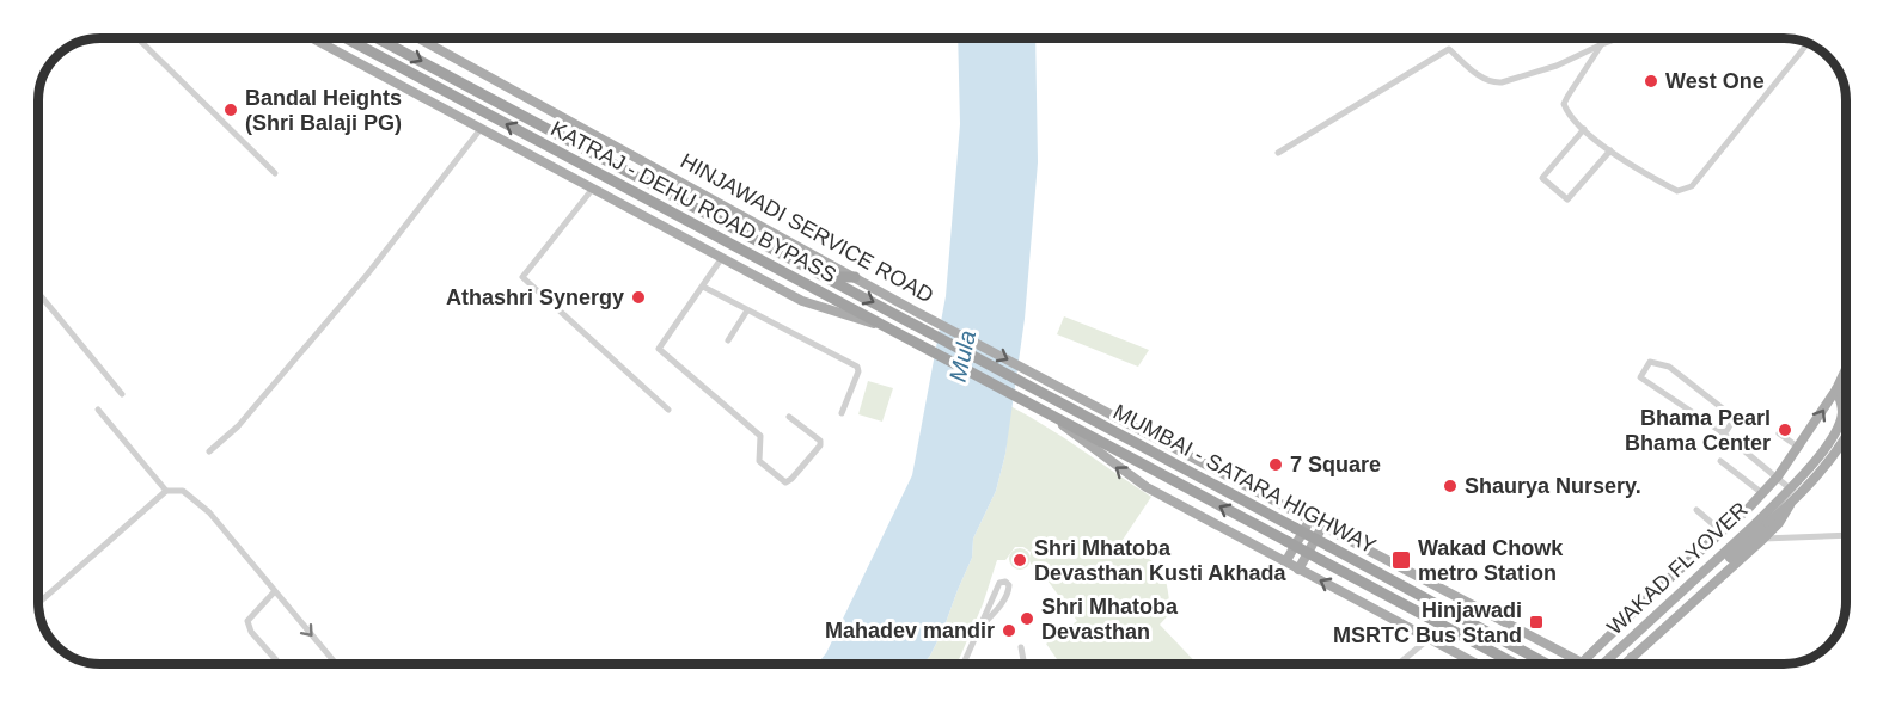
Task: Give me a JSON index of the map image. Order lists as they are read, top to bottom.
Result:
{
  "streets": {
    "highway": ["KATRAJ - DEHU ROAD BYPASS", "MUMBAI - SATARA HIGHWAY"],
    "main road": ["HINJAWADI SERVICE ROAD", "WAKAD FLYOVER"]
  },
  "crossings": [
    ["KATRAJ - DEHU ROAD BYPASS", "HINJAWADI SERVICE ROAD"],
    ["KATRAJ - DEHU ROAD BYPASS", "MUMBAI - SATARA HIGHWAY"]
  ],
  "water": ["Mula"],
  "places": {
    "other": [
      "West One",
      "Bandal Heights (Shri Balaji PG)",
      "Athashri Synergy",
      "Bhama Pearl Bhama Center",
      "7 Square",
      "Shaurya Nursery.",
      "Shri Mhatoba Devasthan Kusti Akhada",
      "Shri Mhatoba Devasthan",
      "Mahadev mandir"
    ],
    "transit": ["Wakad Chowk metro Station", "Hinjawadi MSRTC Bus Stand"]
  }
}
